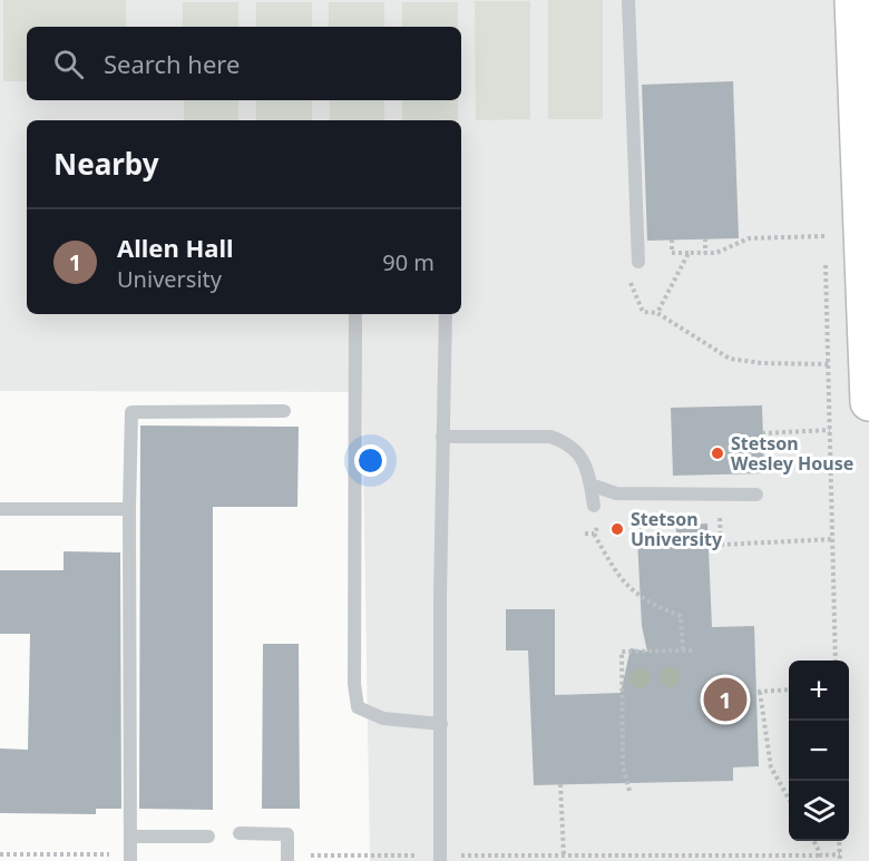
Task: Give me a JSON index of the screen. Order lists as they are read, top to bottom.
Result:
{
  "places": ["Stetson Wesley House", "Stetson University"],
  "page": {
    "search": "Search here",
    "heading": "Nearby",
    "list": [
      {
        "mark": "1",
        "name": "Allen Hall",
        "note": "University",
        "value": "90 m"
      }
    ],
    "map_buttons": ["+", "−"],
    "pins": "1"
  }
}
